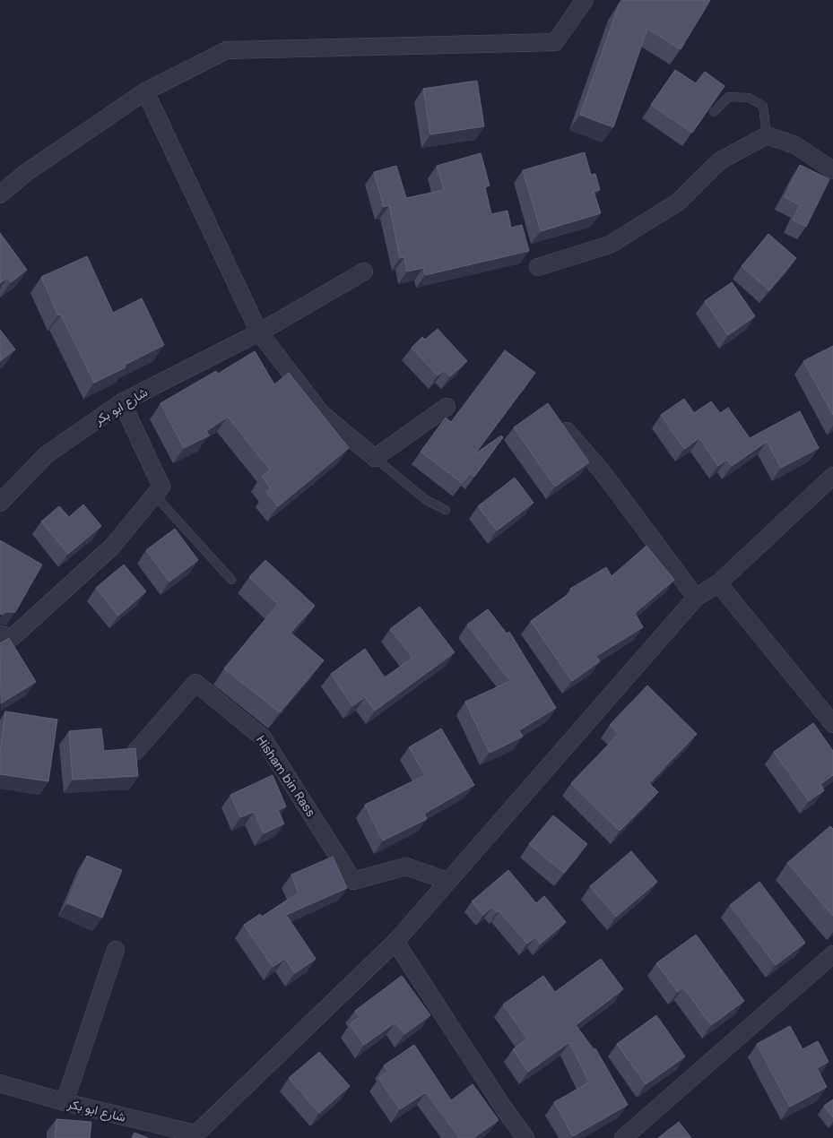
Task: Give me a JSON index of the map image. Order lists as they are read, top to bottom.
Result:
{
  "streets": {
    "street": ["شارع ابو بكر", "Hisham bin Rass"]
  }
}
